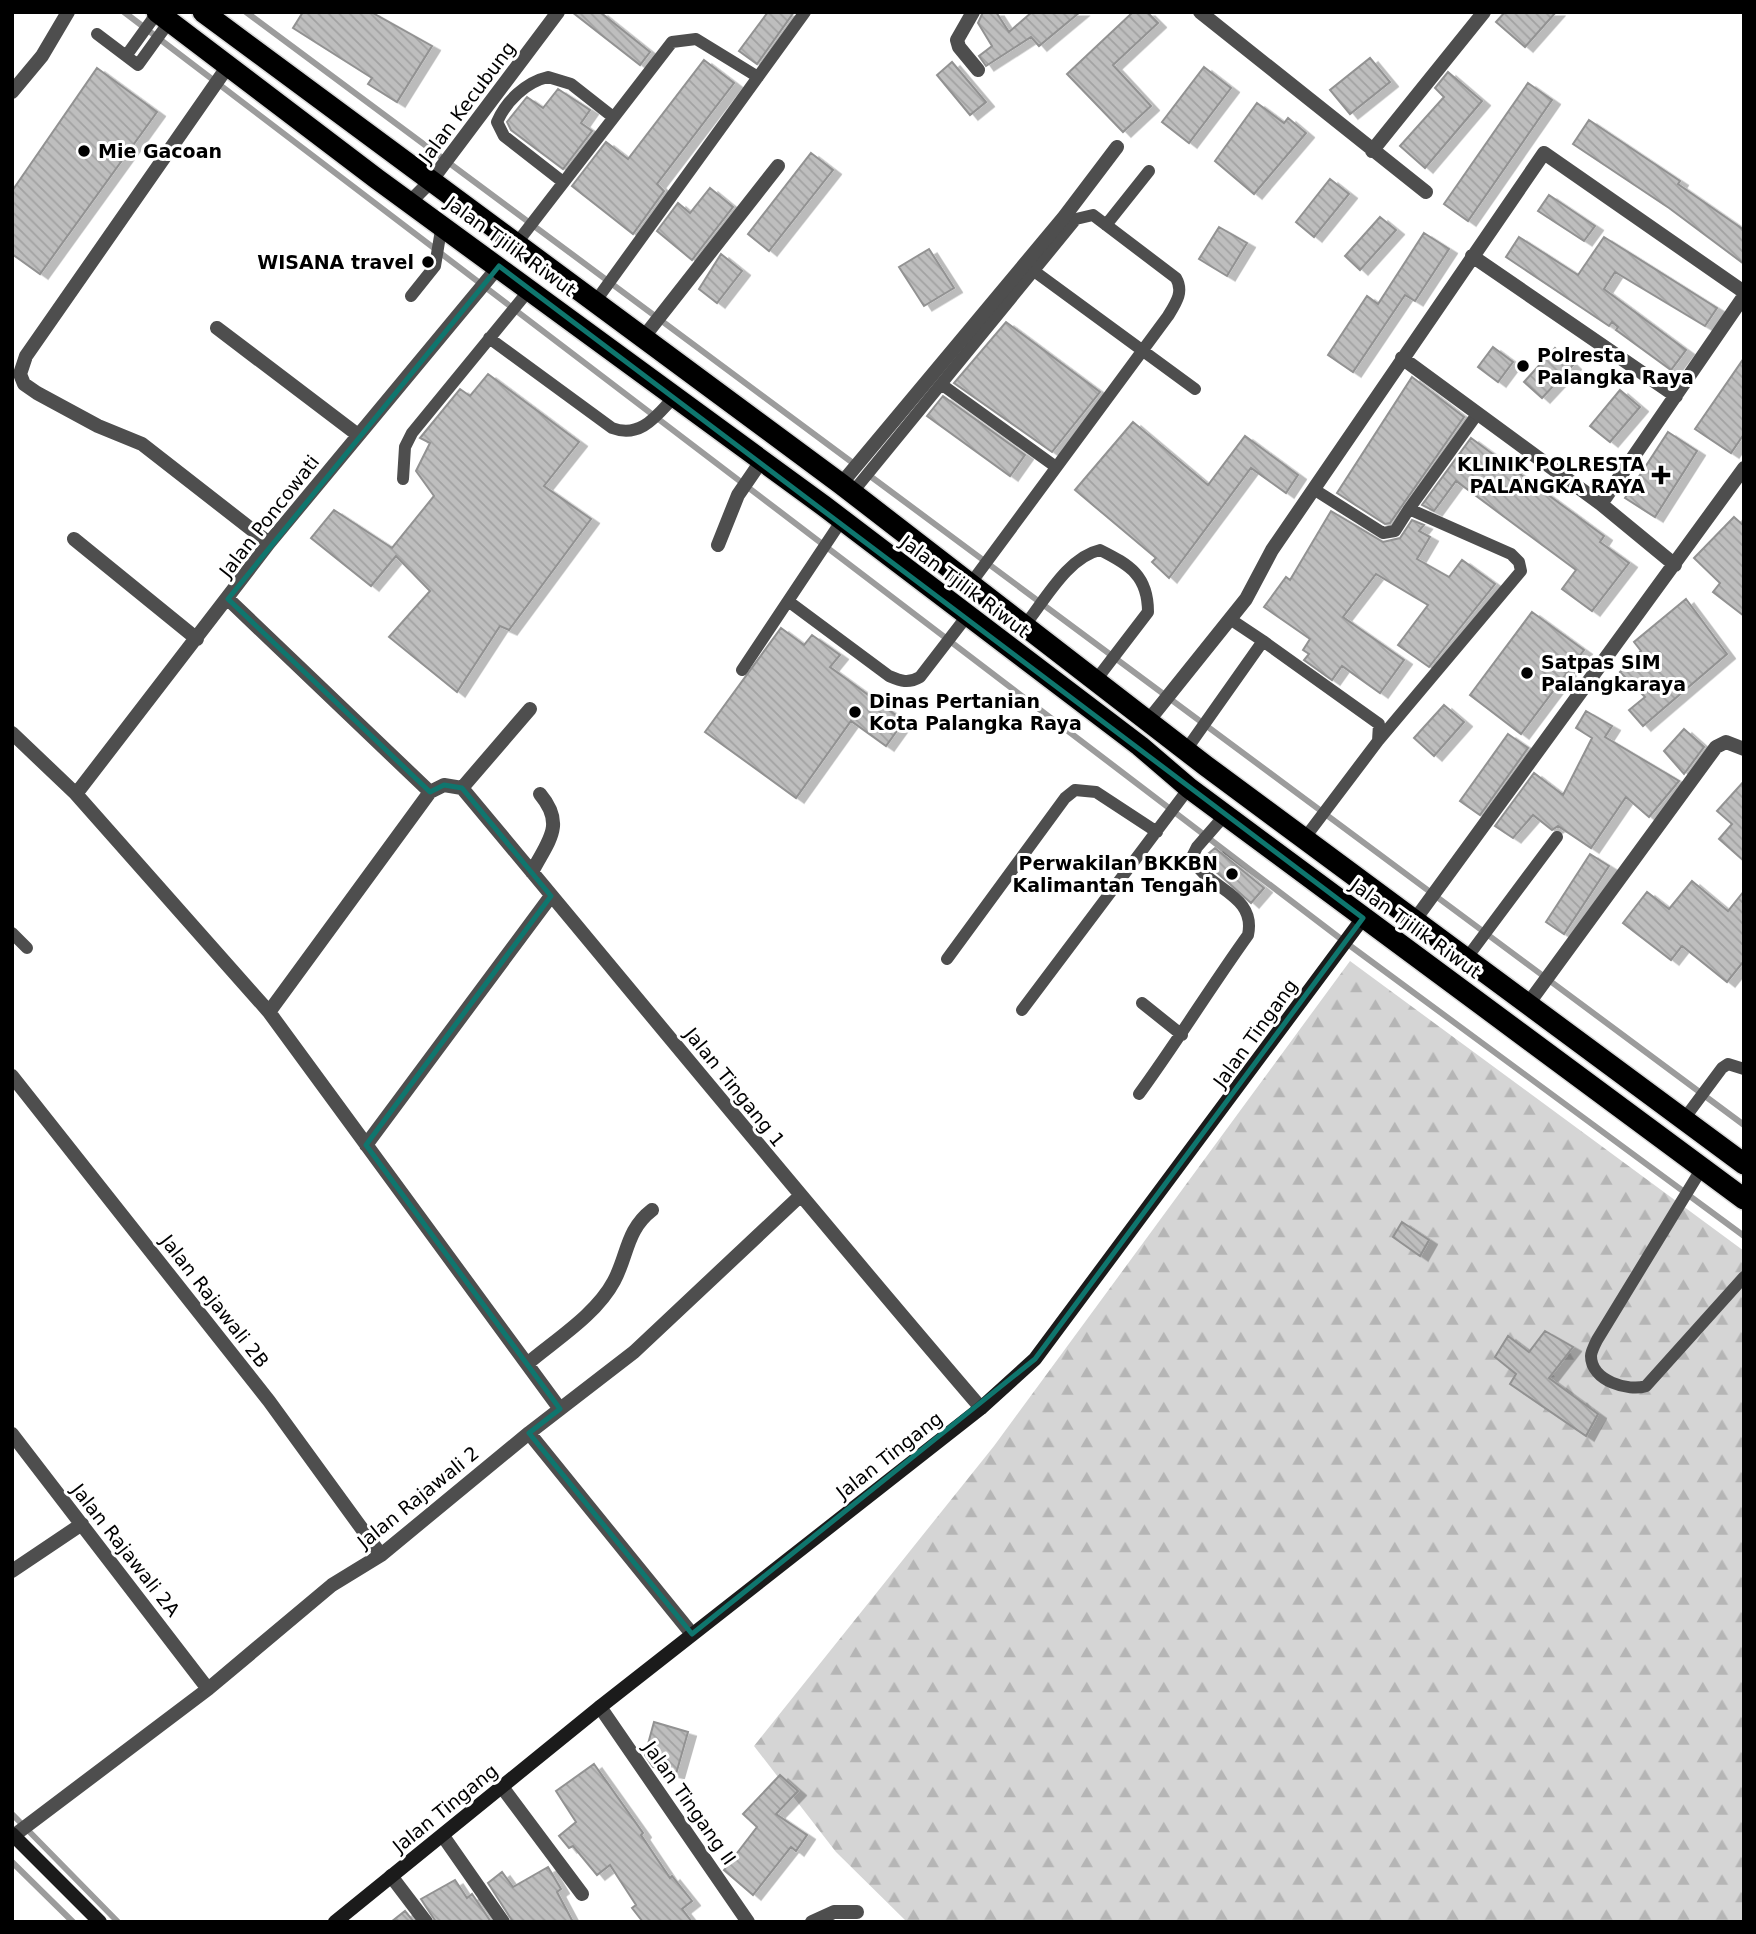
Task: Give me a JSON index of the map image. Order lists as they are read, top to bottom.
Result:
{
  "streets": {
    "highway": ["Jalan Tjilik Riwut"],
    "main road": ["Jalan Tingang"],
    "street": [
      "Jalan Kecubung",
      "Jalan Poncowati",
      "Jalan Tingang 1",
      "Jalan Rajawali 2B",
      "Jalan Rajawali 2",
      "Jalan Rajawali 2A",
      "Jalan Tingang II"
    ]
  },
  "crossings": [
    ["Jalan Kecubung", "Jalan Tjilik Riwut"],
    ["Jalan Tjilik Riwut", "Jalan Poncowati"],
    ["Jalan Tjilik Riwut", "Jalan Tingang"],
    ["Jalan Tingang", "Jalan Tingang 1"],
    ["Jalan Tingang", "Jalan Tingang II"],
    ["Jalan Tingang 1", "Jalan Rajawali 2"],
    ["Jalan Rajawali 2B", "Jalan Rajawali 2"],
    ["Jalan Rajawali 2", "Jalan Rajawali 2A"]
  ],
  "places": {
    "other": [
      "Mie Gacoan",
      "WISANA travel",
      "Polresta Palangka Raya",
      "Satpas SIM Palangkaraya",
      "Dinas Pertanian Kota Palangka Raya",
      "Perwakilan BKKBN Kalimantan Tengah"
    ],
    "health": ["KLINIK POLRESTA PALANGKA RAYA"]
  }
}
